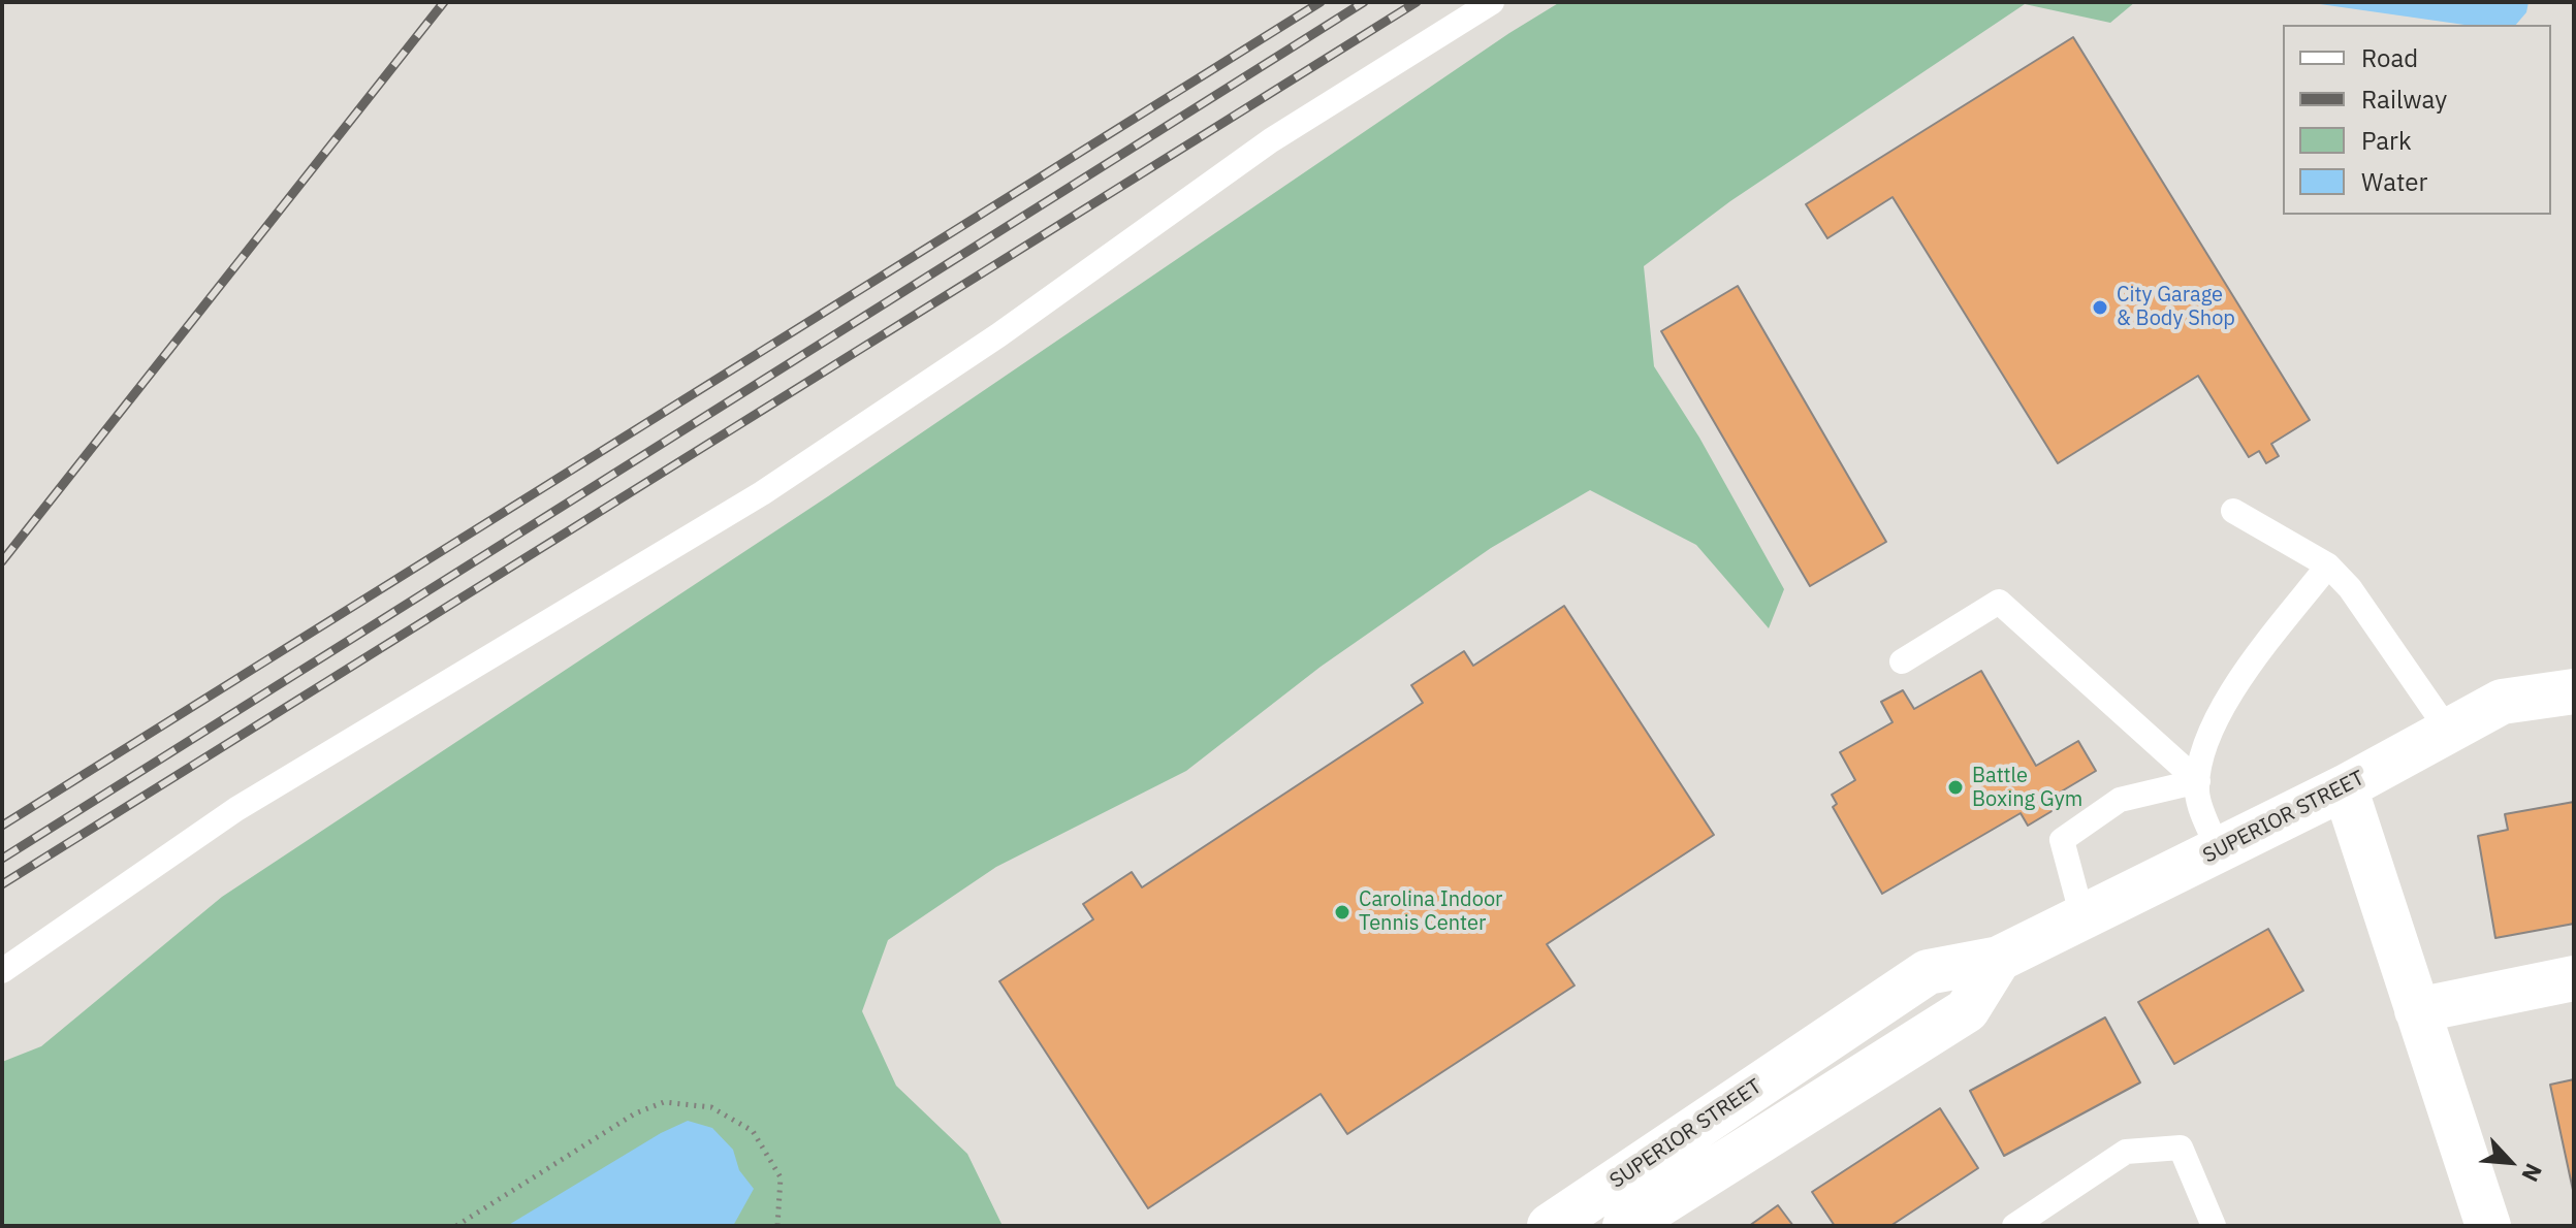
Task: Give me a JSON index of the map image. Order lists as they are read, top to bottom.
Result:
{
  "streets": {
    "street": ["SUPERIOR STREET"]
  },
  "places": ["City Garage & Body Shop", "Battle Boxing Gym", "Carolina Indoor Tennis Center"],
  "legend": [
    "Road",
    "Railway",
    "Park",
    "Water"
  ],
  "north": "bottom right"
}
